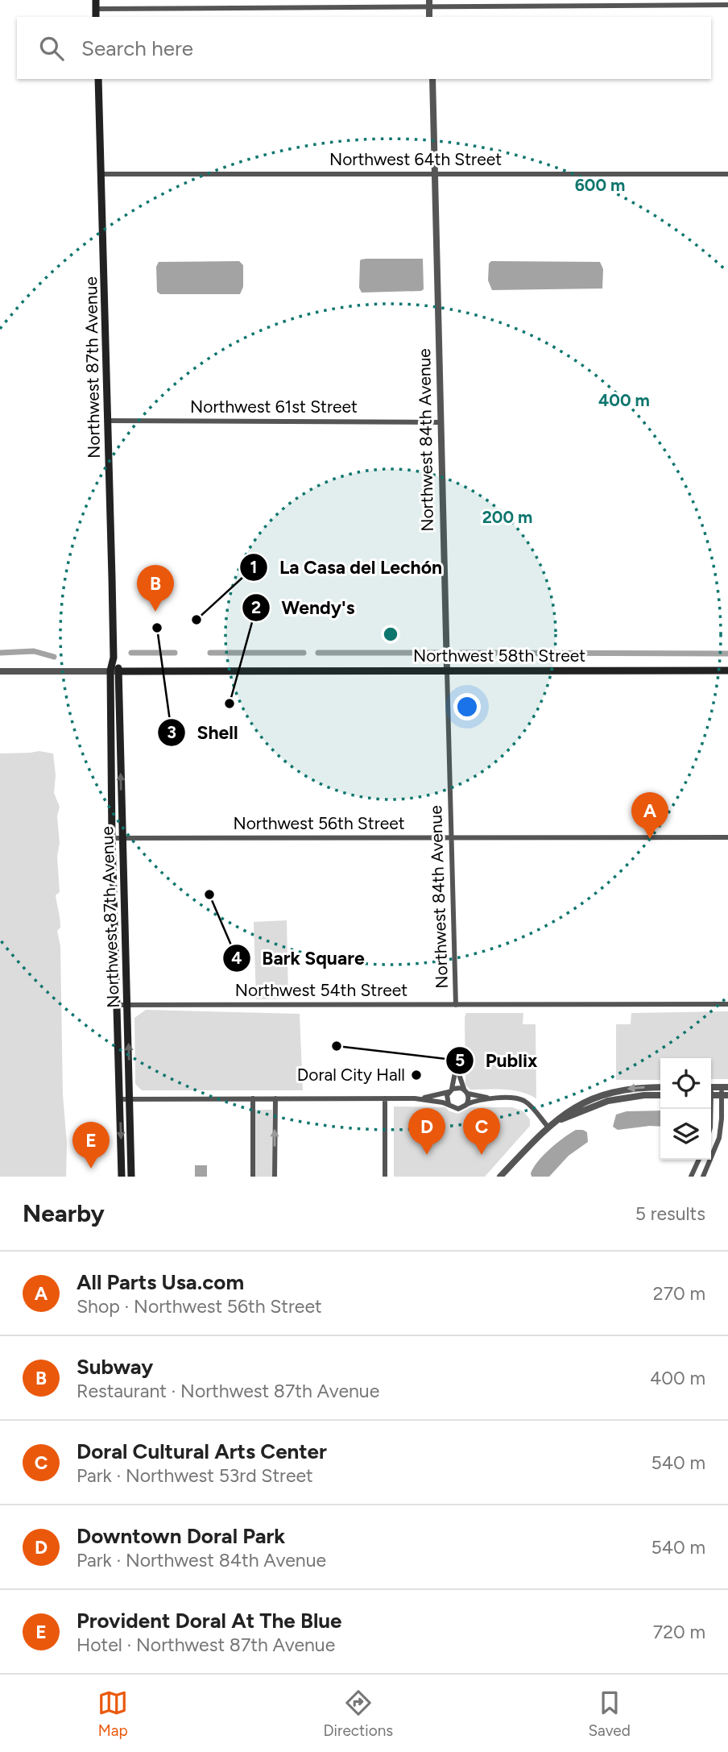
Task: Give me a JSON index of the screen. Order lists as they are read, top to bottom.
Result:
{
  "streets": {
    "main road": ["Northwest 87th Avenue", "Northwest 58th Street"],
    "street": [
      "Northwest 64th Street",
      "Northwest 61st Street",
      "Northwest 84th Avenue",
      "Northwest 56th Street",
      "Northwest 54th Street"
    ]
  },
  "crossings": [
    ["Northwest 64th Street", "Northwest 87th Avenue"],
    ["Northwest 64th Street", "Northwest 84th Avenue"],
    ["Northwest 87th Avenue", "Northwest 61st Street"],
    ["Northwest 87th Avenue", "Northwest 58th Street"],
    ["Northwest 87th Avenue", "Northwest 56th Street"],
    ["Northwest 87th Avenue", "Northwest 54th Street"],
    ["Northwest 61st Street", "Northwest 84th Avenue"],
    ["Northwest 84th Avenue", "Northwest 58th Street"],
    ["Northwest 84th Avenue", "Northwest 56th Street"],
    ["Northwest 84th Avenue", "Northwest 54th Street"]
  ],
  "places": [
    "La Casa del Lechón",
    "Shell",
    "Wendy's",
    "Bark Square",
    "Publix",
    "Doral City Hall"
  ],
  "page": {
    "search": "Search here",
    "pins": [
      "B",
      "A",
      "C",
      "D",
      "E"
    ],
    "heading": ["Nearby", "5 results"],
    "list": [
      {
        "mark": "A",
        "name": "All Parts Usa.com",
        "note": "Shop · Northwest 56th Street",
        "value": "270 m"
      },
      {
        "mark": "B",
        "name": "Subway",
        "note": "Restaurant · Northwest 87th Avenue",
        "value": "400 m"
      },
      {
        "mark": "C",
        "name": "Doral Cultural Arts Center",
        "note": "Park · Northwest 53rd Street",
        "value": "540 m"
      },
      {
        "mark": "D",
        "name": "Downtown Doral Park",
        "note": "Park · Northwest 84th Avenue",
        "value": "540 m"
      },
      {
        "mark": "E",
        "name": "Provident Doral At The Blue",
        "note": "Hotel · Northwest 87th Avenue",
        "value": "720 m"
      }
    ],
    "nav": ["Map", "Directions", "Saved"]
  },
  "rings": ["600 m", "400 m", "200 m"]
}
